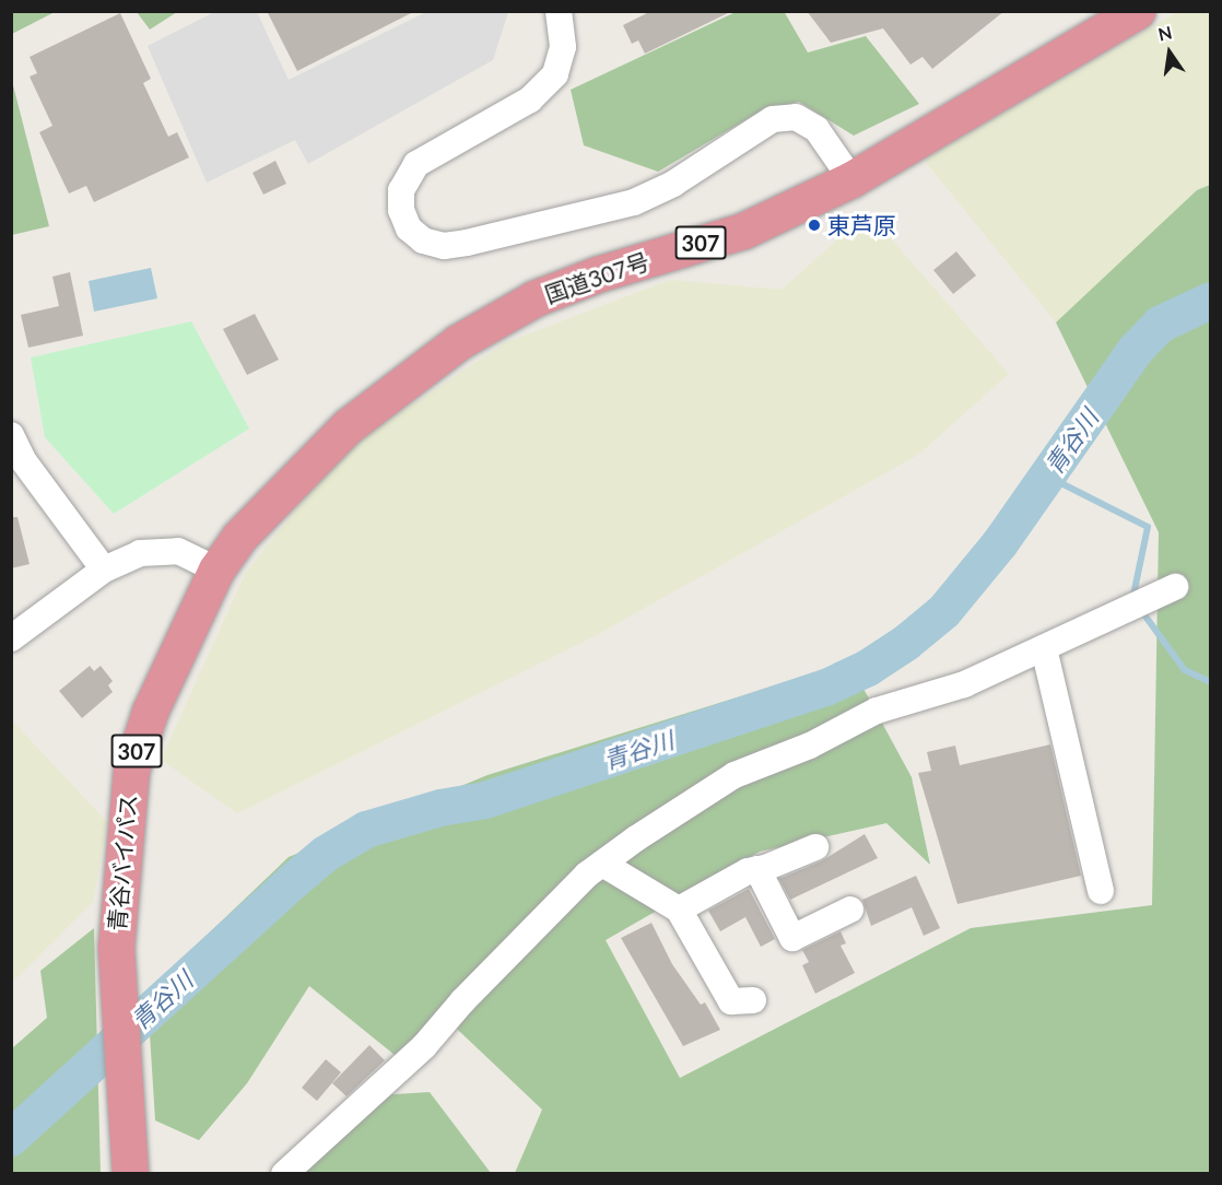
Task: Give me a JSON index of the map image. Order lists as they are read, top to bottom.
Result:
{
  "streets": {
    "highway": ["307", "国道307号", "青谷バイパス"]
  },
  "crossings": [
    ["国道307号", "青谷バイパス"]
  ],
  "water": ["青谷川"],
  "places": ["東芦原"],
  "north": "top"
}
